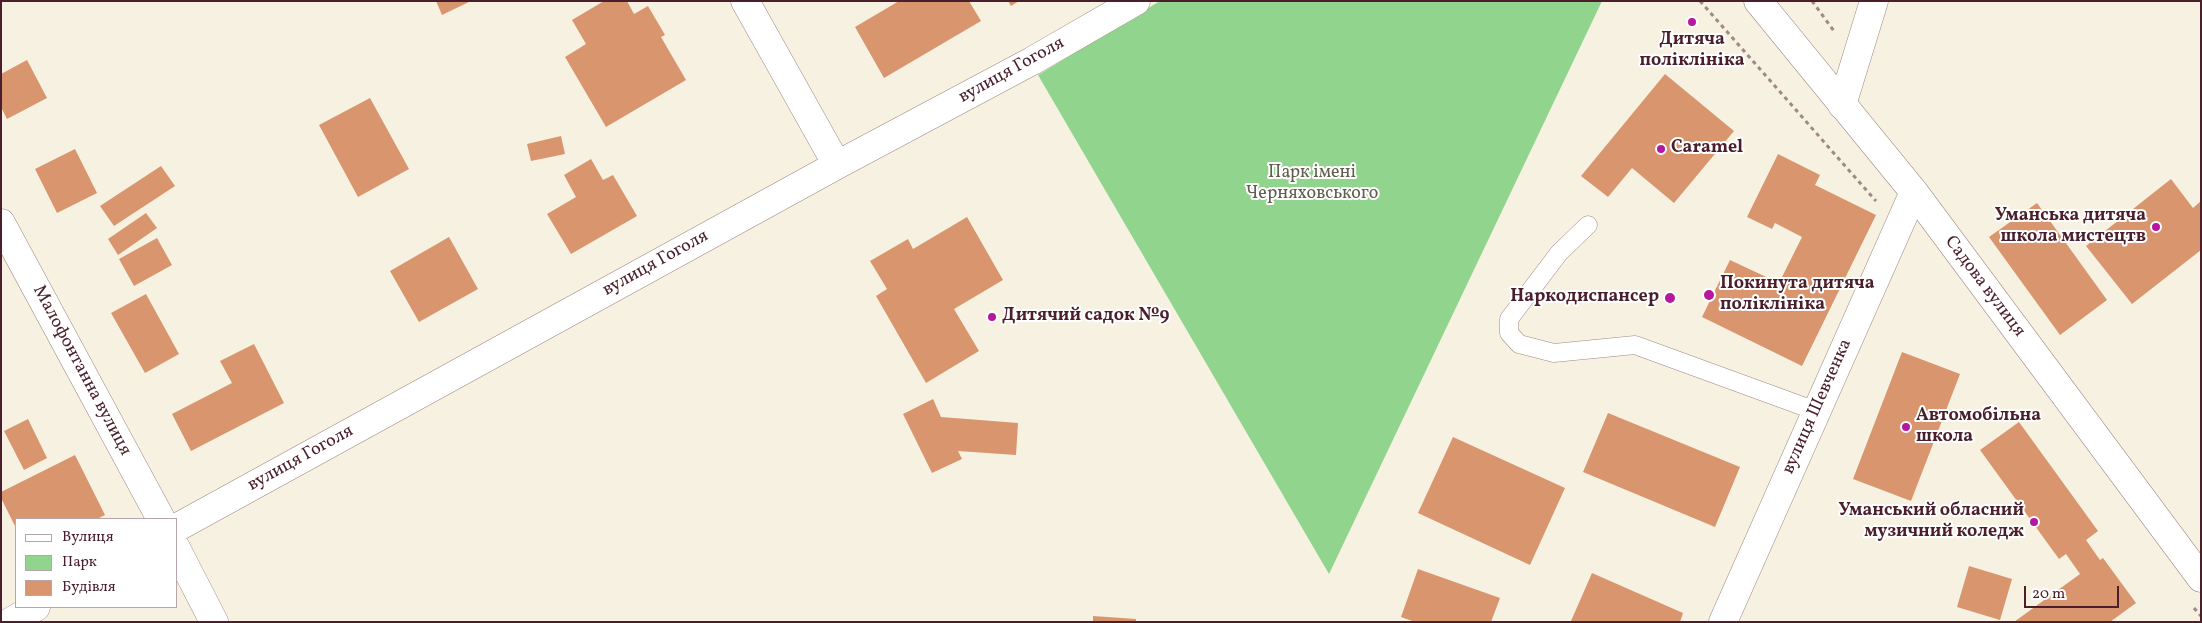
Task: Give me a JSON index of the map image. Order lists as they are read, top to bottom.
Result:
{
  "streets": {
    "street": [
      "вулиця Гоголя",
      "Садова вулиця",
      "Малофонтанна вулиця",
      "вулиця Шевченка"
    ]
  },
  "crossings": [
    ["Садова вулиця", "вулиця Шевченка"]
  ],
  "parks": ["Парк імені Черняховського"],
  "places": [
    "Дитяча поліклініка",
    "Caramel",
    "Уманська дитяча школа мистецтв",
    "Покинута дитяча поліклініка",
    "Наркодиспансер",
    "Дитячий садок №9",
    "Автомобільна школа",
    "Уманський обласний музичний коледж"
  ],
  "legend": ["Вулиця", "Парк", "Будівля"],
  "scale_bar": "20 m"
}
